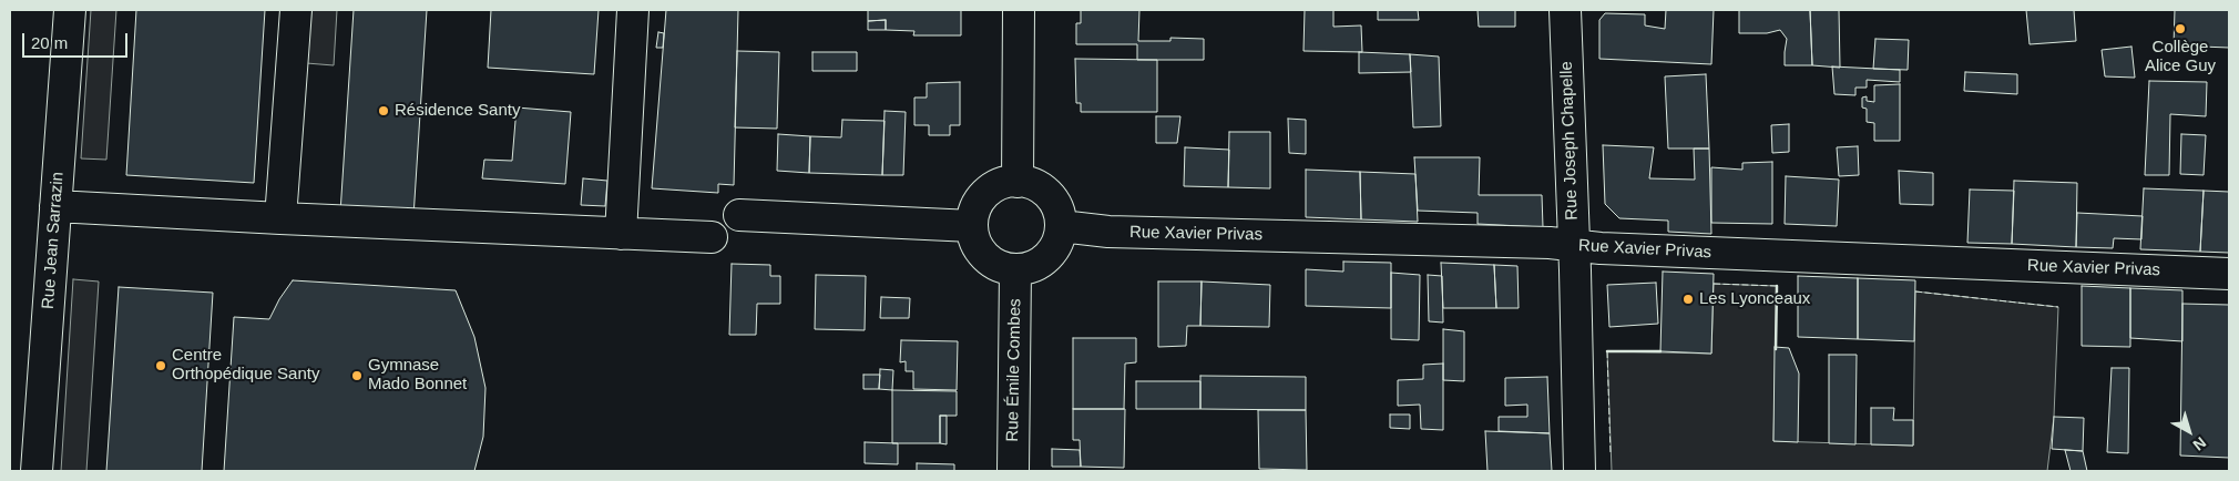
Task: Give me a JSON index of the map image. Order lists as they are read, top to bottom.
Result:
{
  "streets": {
    "street": [
      "Rue Joseph Chapelle",
      "Rue Xavier Privas",
      "Rue Jean Sarrazin",
      "Rue Émile Combes"
    ]
  },
  "crossings": [
    ["Rue Joseph Chapelle", "Rue Xavier Privas"],
    ["Rue Xavier Privas", "Rue Émile Combes"]
  ],
  "places": [
    "Collège Alice Guy",
    "Résidence Santy",
    "Les Lyonceaux",
    "Centre Orthopédique Santy",
    "Gymnase Mado Bonnet"
  ],
  "scale_bar": "20 m",
  "north": "bottom right"
}
